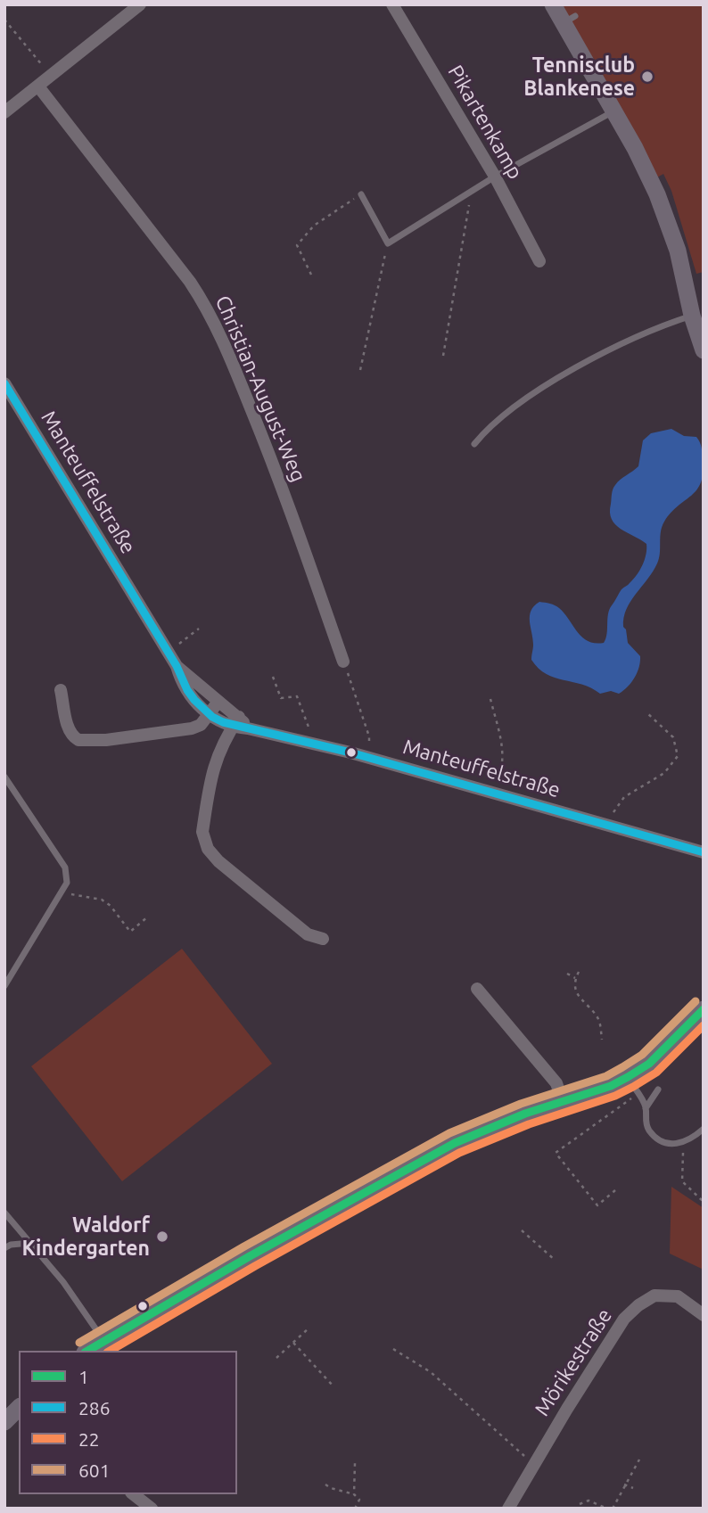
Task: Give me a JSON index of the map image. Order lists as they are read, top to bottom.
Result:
{
  "streets": {
    "street": [
      "Pikartenkamp",
      "Christian-August-Weg",
      "Manteuffelstraße",
      "Mörikestraße"
    ]
  },
  "places": ["Tennisclub Blankenese", "Waldorf Kindergarten"],
  "lines": [
    "transit line 286",
    "transit line 601",
    "transit line 1",
    "transit line 22"
  ],
  "legend": [
    "1",
    "286",
    "22",
    "601"
  ]
}
